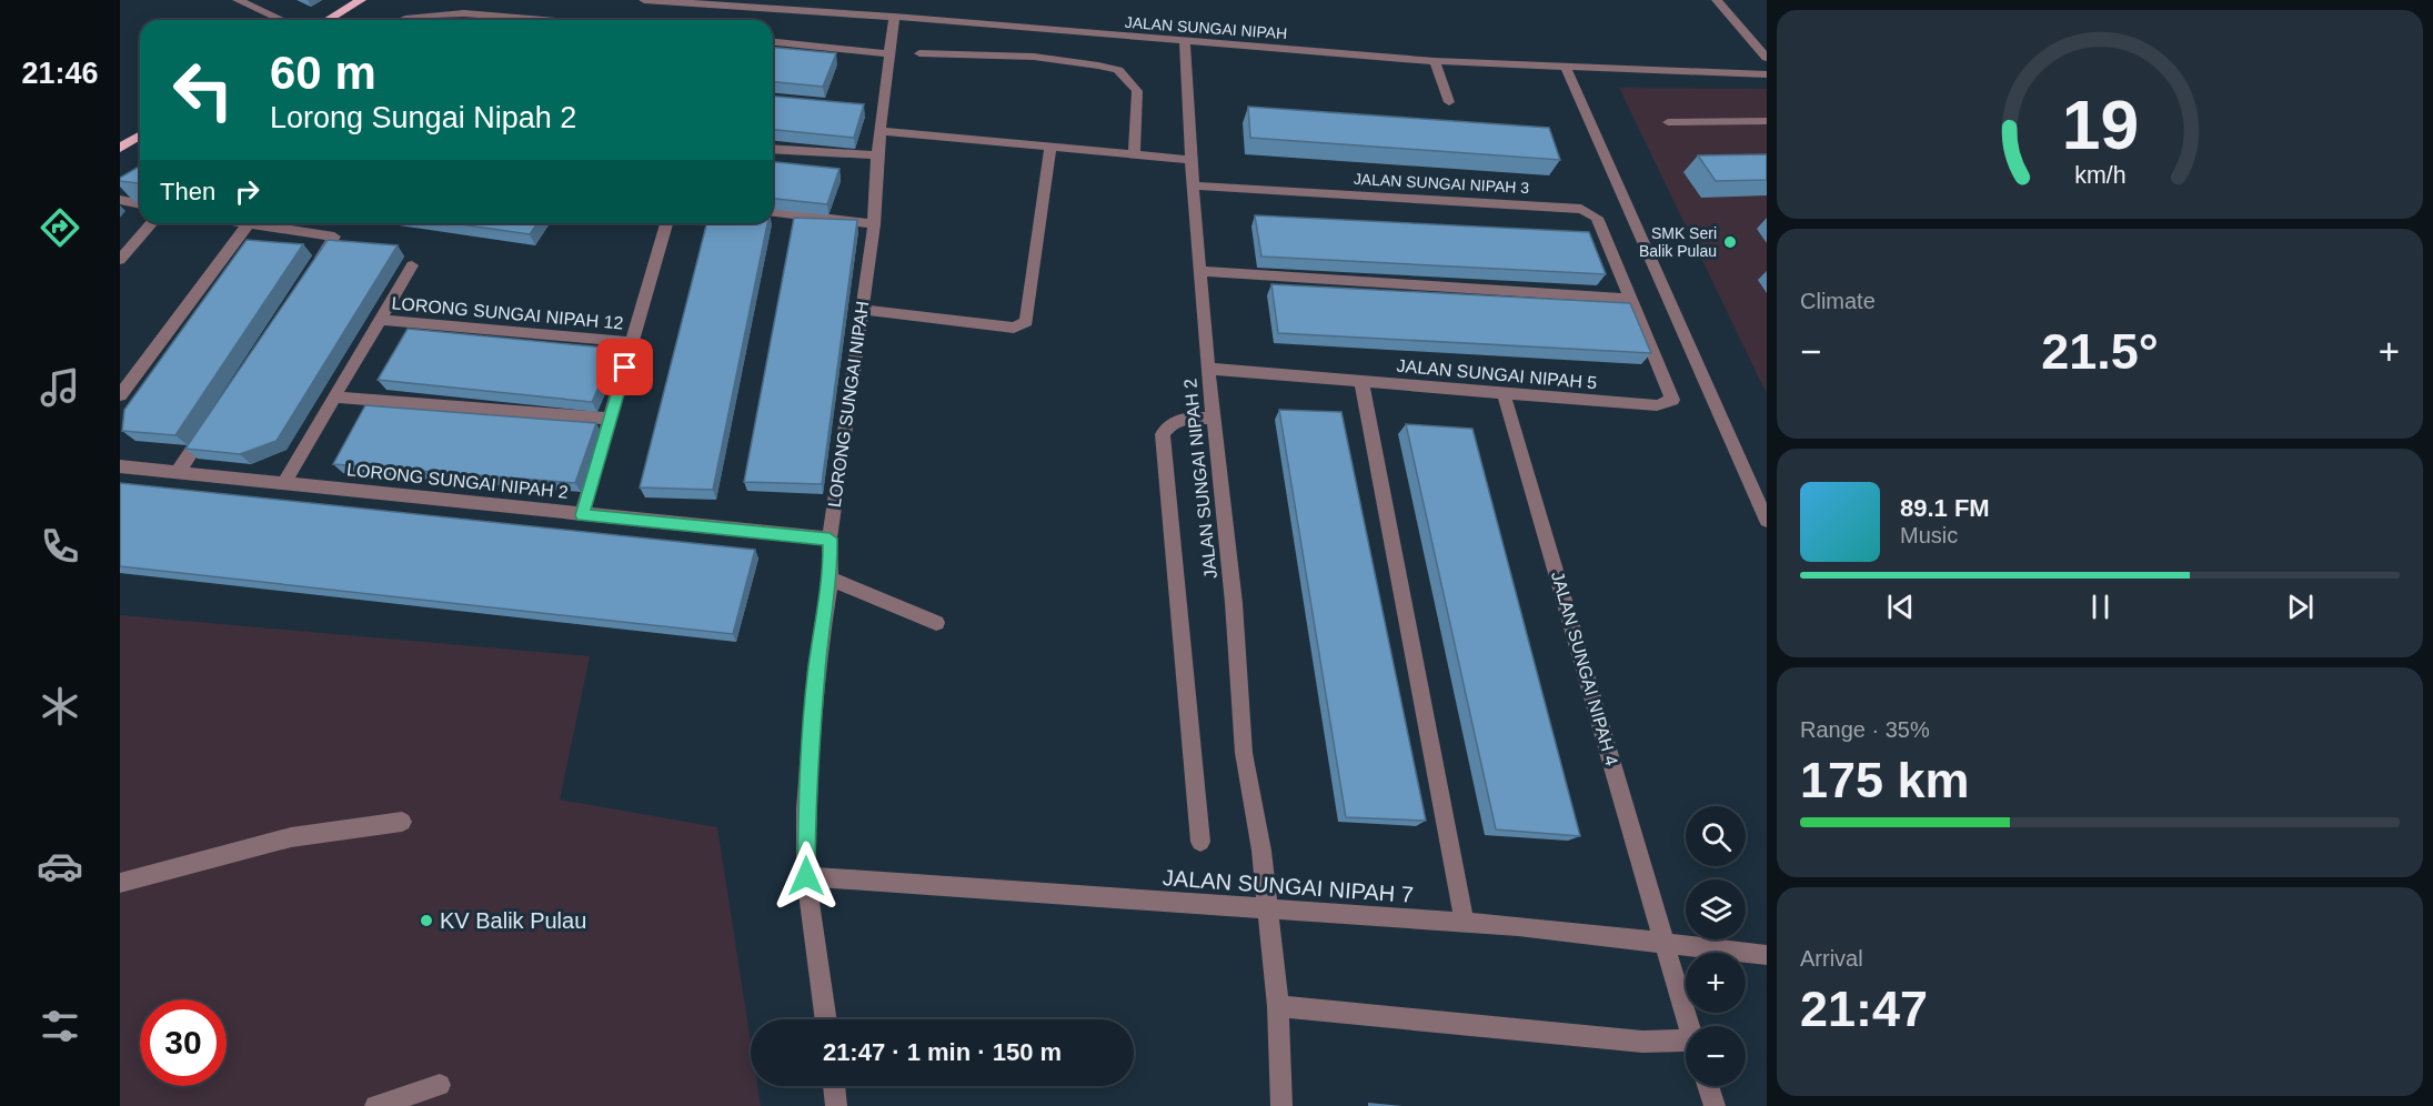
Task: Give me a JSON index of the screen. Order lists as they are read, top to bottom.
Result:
{
  "streets": {
    "street": [
      "JALAN SUNGAI NIPAH",
      "JALAN SUNGAI NIPAH 3",
      "LORONG SUNGAI NIPAH 12",
      "JALAN SUNGAI NIPAH 5",
      "LORONG SUNGAI NIPAH",
      "JALAN SUNGAI NIPAH 2",
      "LORONG SUNGAI NIPAH 2",
      "JALAN SUNGAI NIPAH 4",
      "JALAN SUNGAI NIPAH 7"
    ]
  },
  "crossings": [
    ["JALAN SUNGAI NIPAH", "LORONG SUNGAI NIPAH"],
    ["JALAN SUNGAI NIPAH", "JALAN SUNGAI NIPAH 2"],
    ["JALAN SUNGAI NIPAH 3", "JALAN SUNGAI NIPAH 5"],
    ["JALAN SUNGAI NIPAH 3", "JALAN SUNGAI NIPAH 2"],
    ["JALAN SUNGAI NIPAH 5", "JALAN SUNGAI NIPAH 2"],
    ["JALAN SUNGAI NIPAH 5", "JALAN SUNGAI NIPAH 4"],
    ["LORONG SUNGAI NIPAH", "LORONG SUNGAI NIPAH 2"],
    ["LORONG SUNGAI NIPAH", "JALAN SUNGAI NIPAH 7"],
    ["JALAN SUNGAI NIPAH 2", "JALAN SUNGAI NIPAH 7"],
    ["JALAN SUNGAI NIPAH 4", "JALAN SUNGAI NIPAH 7"]
  ],
  "places": ["SMK Seri Balik Pulau", "KV Balik Pulau"],
  "page": {
    "tabs": "21:46",
    "turn": ["60 m", "Lorong Sungai Nipah 2"],
    "then": "Then",
    "tile": [
      "Climate",
      ["Range · 35%", "175 km"],
      ["Arrival", "21:47"]
    ],
    "heat": ["−", "21.5°", "+"],
    "song": ["89.1 FM", "Music"],
    "map_buttons": ["+", "−"],
    "limit": "30",
    "trip": "21:47 · 1 min · 150 m",
    "gauge": ["19", "km/h"]
  }
}
